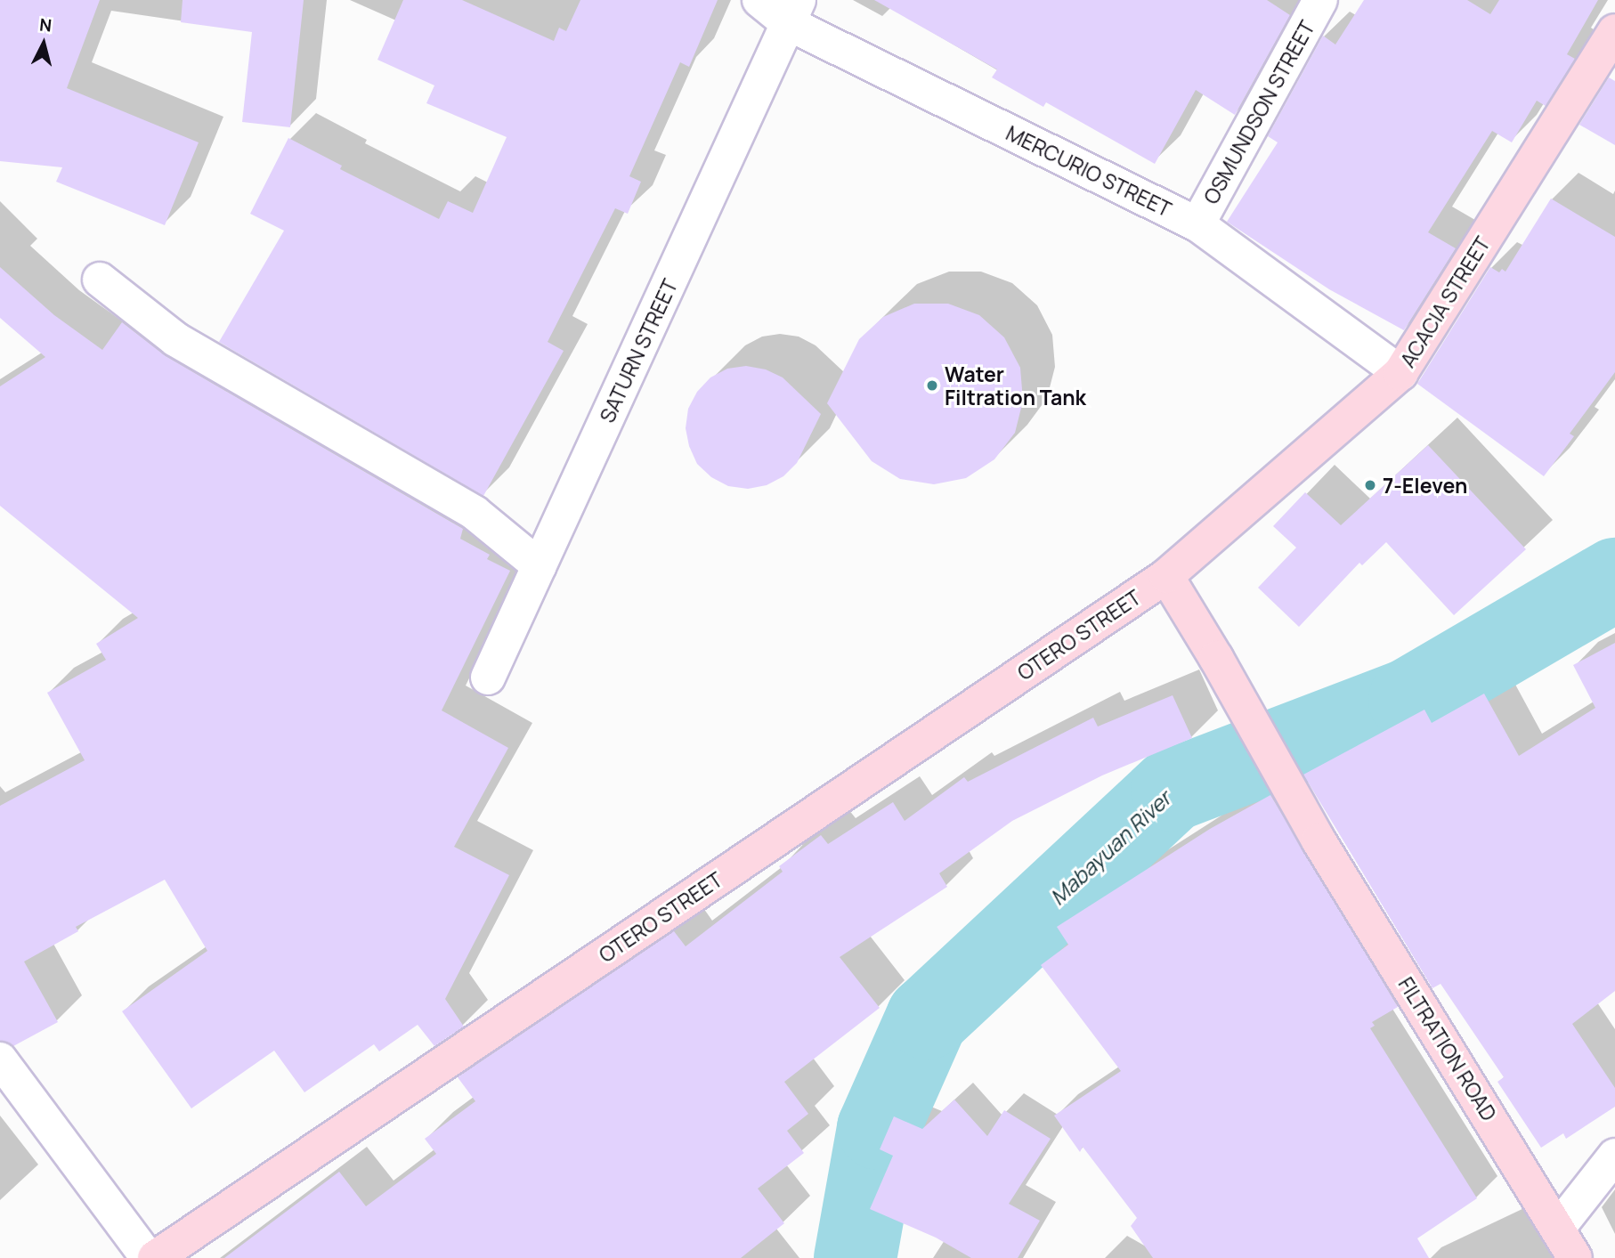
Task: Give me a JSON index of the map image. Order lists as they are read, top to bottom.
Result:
{
  "streets": {
    "main road": ["ACACIA STREET", "OTERO STREET", "FILTRATION ROAD"],
    "street": ["OSMUNDSON STREET", "MERCURIO STREET", "SATURN STREET"]
  },
  "crossings": [
    ["OSMUNDSON STREET", "MERCURIO STREET"],
    ["MERCURIO STREET", "ACACIA STREET"],
    ["MERCURIO STREET", "SATURN STREET"],
    ["ACACIA STREET", "OTERO STREET"],
    ["ACACIA STREET", "FILTRATION ROAD"],
    ["OTERO STREET", "FILTRATION ROAD"]
  ],
  "water": ["Mabayuan River"],
  "places": ["Water Filtration Tank", "7-Eleven"],
  "north": "top"
}
